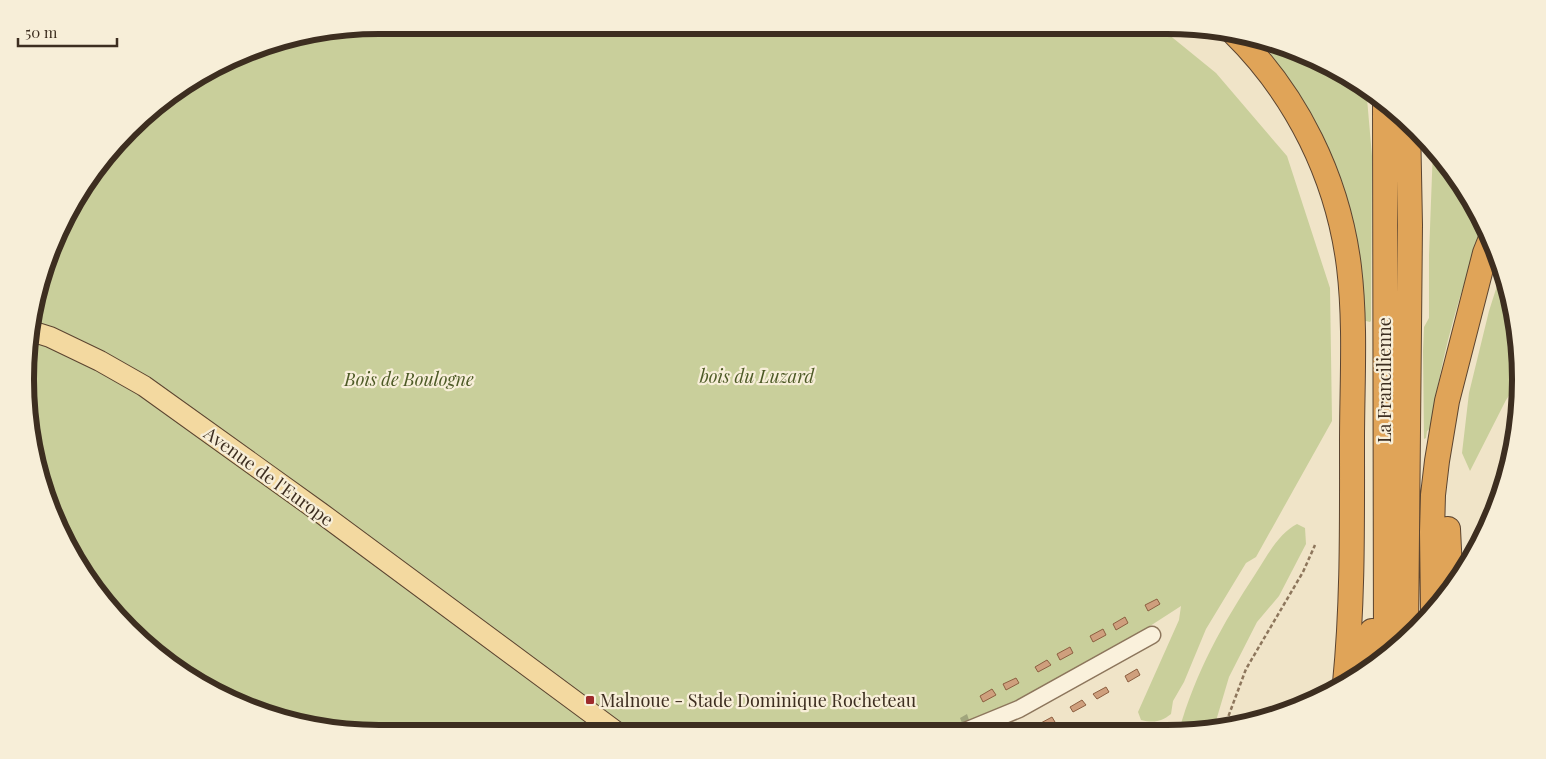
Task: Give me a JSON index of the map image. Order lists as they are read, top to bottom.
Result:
{
  "streets": {
    "highway": ["La Francilienne"],
    "main road": ["Avenue de l'Europe"]
  },
  "parks": ["bois du Luzard", "Bois de Boulogne"],
  "places": {
    "transit": ["Malnoue - Stade Dominique Rocheteau"]
  },
  "scale_bar": "50 m"
}
